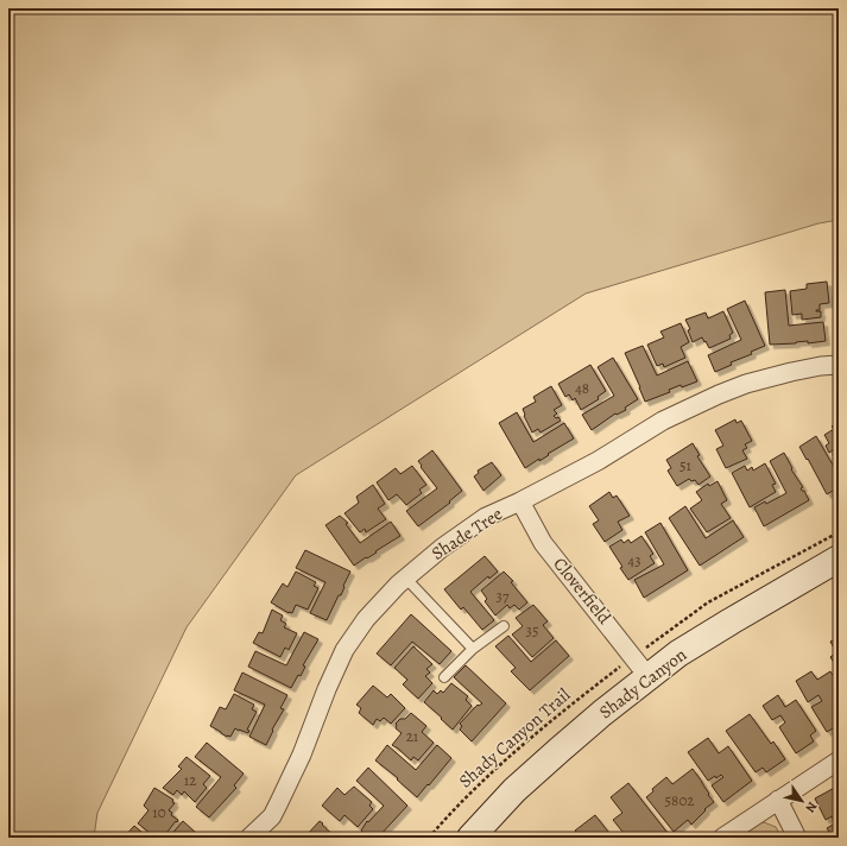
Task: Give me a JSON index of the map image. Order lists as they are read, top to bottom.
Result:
{
  "streets": {
    "main road": ["Shady Canyon"],
    "street": ["Shade Tree", "Cloverfield"],
    "path": ["Shady Canyon Trail"]
  },
  "crossings": [
    ["Shade Tree", "Cloverfield"],
    ["Cloverfield", "Shady Canyon"]
  ],
  "house_numbers": [
    "48",
    "51",
    "43",
    "37",
    "35",
    "21",
    "12",
    "5802",
    "10"
  ],
  "north": "bottom right"
}
